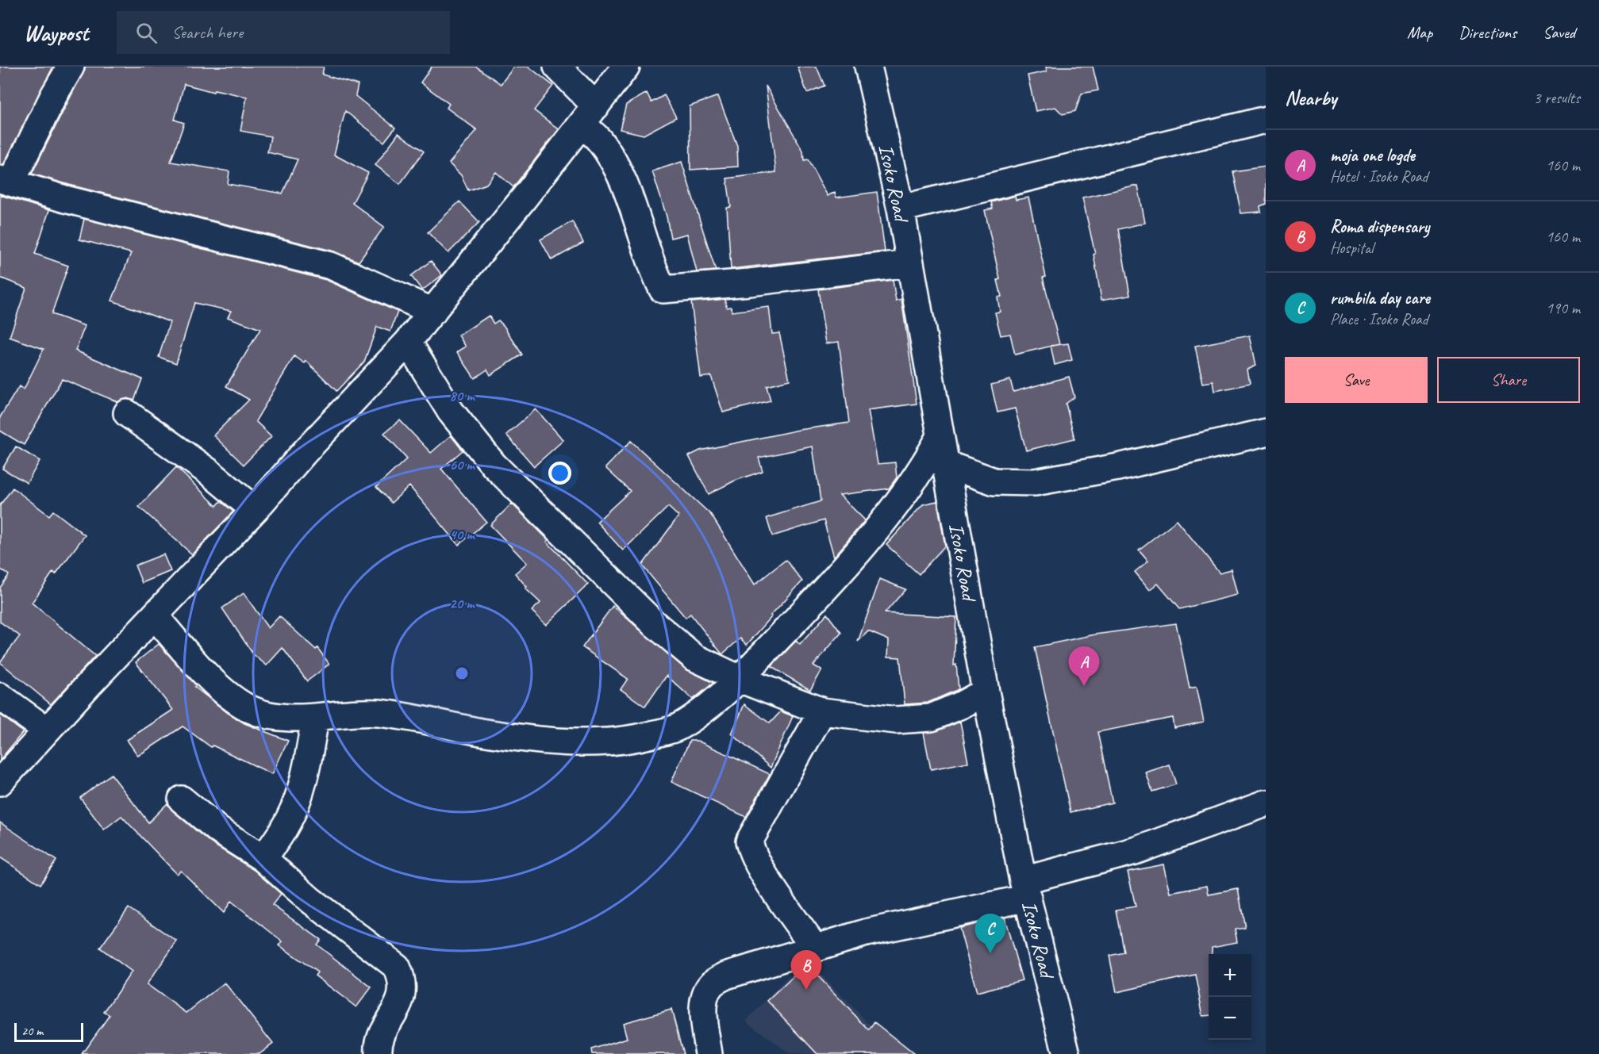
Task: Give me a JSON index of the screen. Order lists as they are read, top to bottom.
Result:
{
  "streets": {
    "street": ["Isoko Road"]
  },
  "scale_bar": "20 m",
  "page": {
    "header": "Waypost",
    "search": "Search here",
    "nav": ["Map", "Directions", "Saved"],
    "heading": ["Nearby", "3 results"],
    "list": [
      {
        "mark": "A",
        "name": "moja one logde",
        "note": "Hotel · Isoko Road",
        "value": "160 m"
      },
      {
        "mark": "B",
        "name": "Roma dispensary",
        "note": "Hospital",
        "value": "160 m"
      },
      {
        "mark": "C",
        "name": "rumbila day care",
        "note": "Place · Isoko Road",
        "value": "190 m"
      }
    ],
    "buttons": ["Save", "Share"],
    "pins": ["A", "C", "B"],
    "map_buttons": ["+", "−"],
    "scale": "20 m"
  },
  "rings": [
    "80 m",
    "60 m",
    "40 m",
    "20 m"
  ]
}
